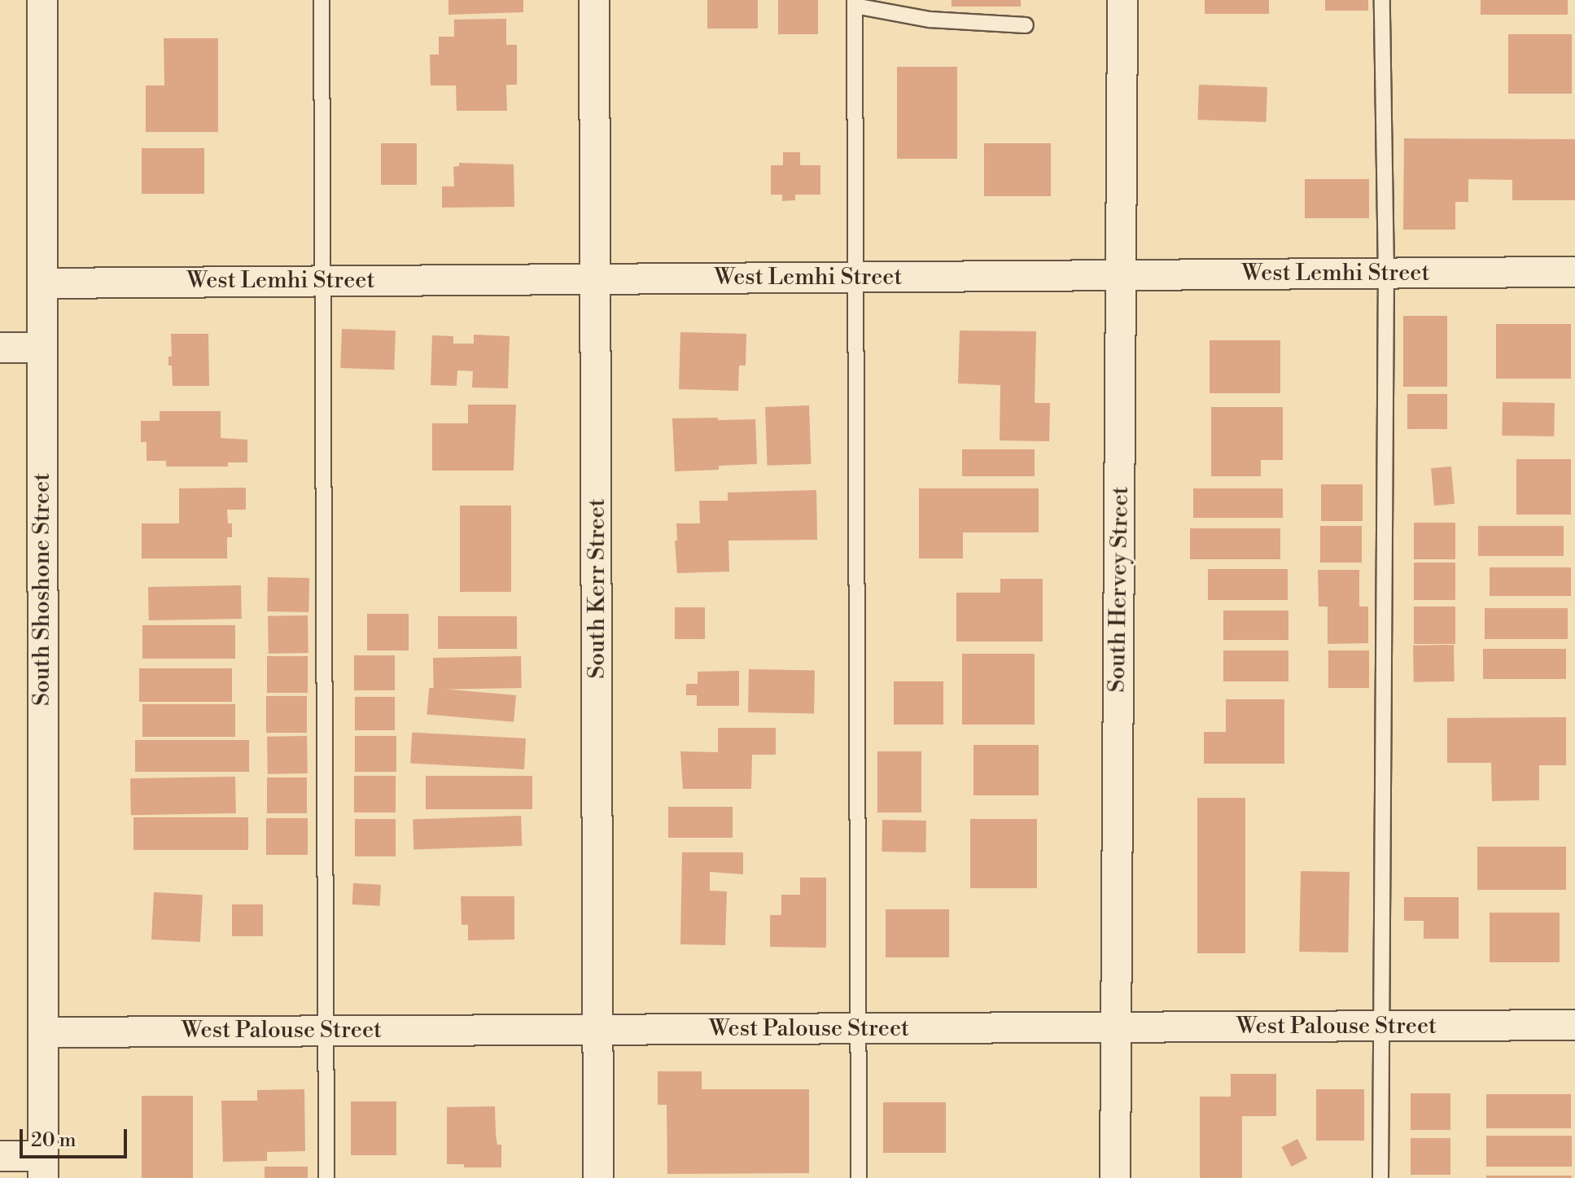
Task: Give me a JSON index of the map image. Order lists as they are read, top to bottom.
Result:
{
  "streets": {
    "street": [
      "West Lemhi Street",
      "South Kerr Street",
      "South Shoshone Street",
      "South Hervey Street",
      "West Palouse Street"
    ]
  },
  "crossings": [
    ["West Lemhi Street", "South Kerr Street"],
    ["West Lemhi Street", "South Shoshone Street"],
    ["West Lemhi Street", "South Hervey Street"],
    ["South Kerr Street", "West Palouse Street"],
    ["South Shoshone Street", "West Palouse Street"],
    ["South Hervey Street", "West Palouse Street"]
  ],
  "scale_bar": "20 m"
}
